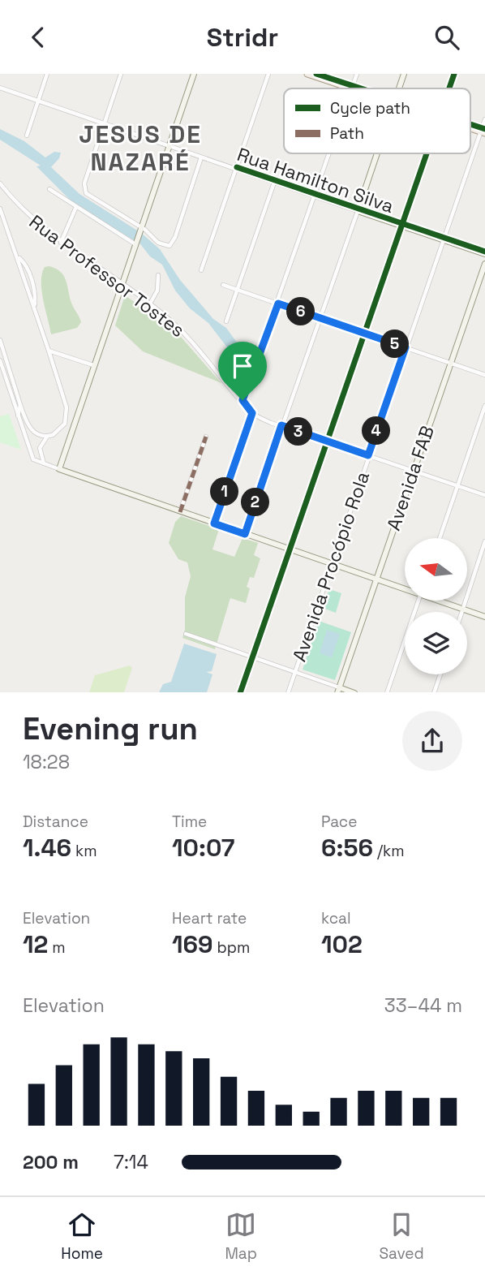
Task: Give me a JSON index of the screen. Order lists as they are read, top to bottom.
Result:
{
  "streets": {
    "street": [
      "Rua Hamilton Silva",
      "Rua Professor Tostes",
      "Avenida FAB",
      "Avenida Procópio Rola"
    ]
  },
  "crossings": [
    ["Rua Hamilton Silva", "Avenida Procópio Rola"]
  ],
  "districts": ["JESUS DE NAZARÉ"],
  "legend": ["Cycle path", "Path"],
  "north": "left",
  "page": {
    "header": "Stridr",
    "pins": [
      "6",
      "5",
      "4",
      "3",
      "1",
      "2"
    ],
    "heading": ["Evening run", "18:28"],
    "stats": [
      ["Distance", "1.46 km"],
      ["Time", "10:07"],
      ["Pace", "6:56 /km"],
      ["Elevation", "12 m"],
      ["Heart rate", "169 bpm"],
      ["kcal", "102"]
    ],
    "chart": ["Elevation", "33–44 m"],
    "list": [
      {
        "name": "200 m",
        "note": "7:14"
      }
    ],
    "tabs": ["Home", "Map", "Saved"]
  }
}
